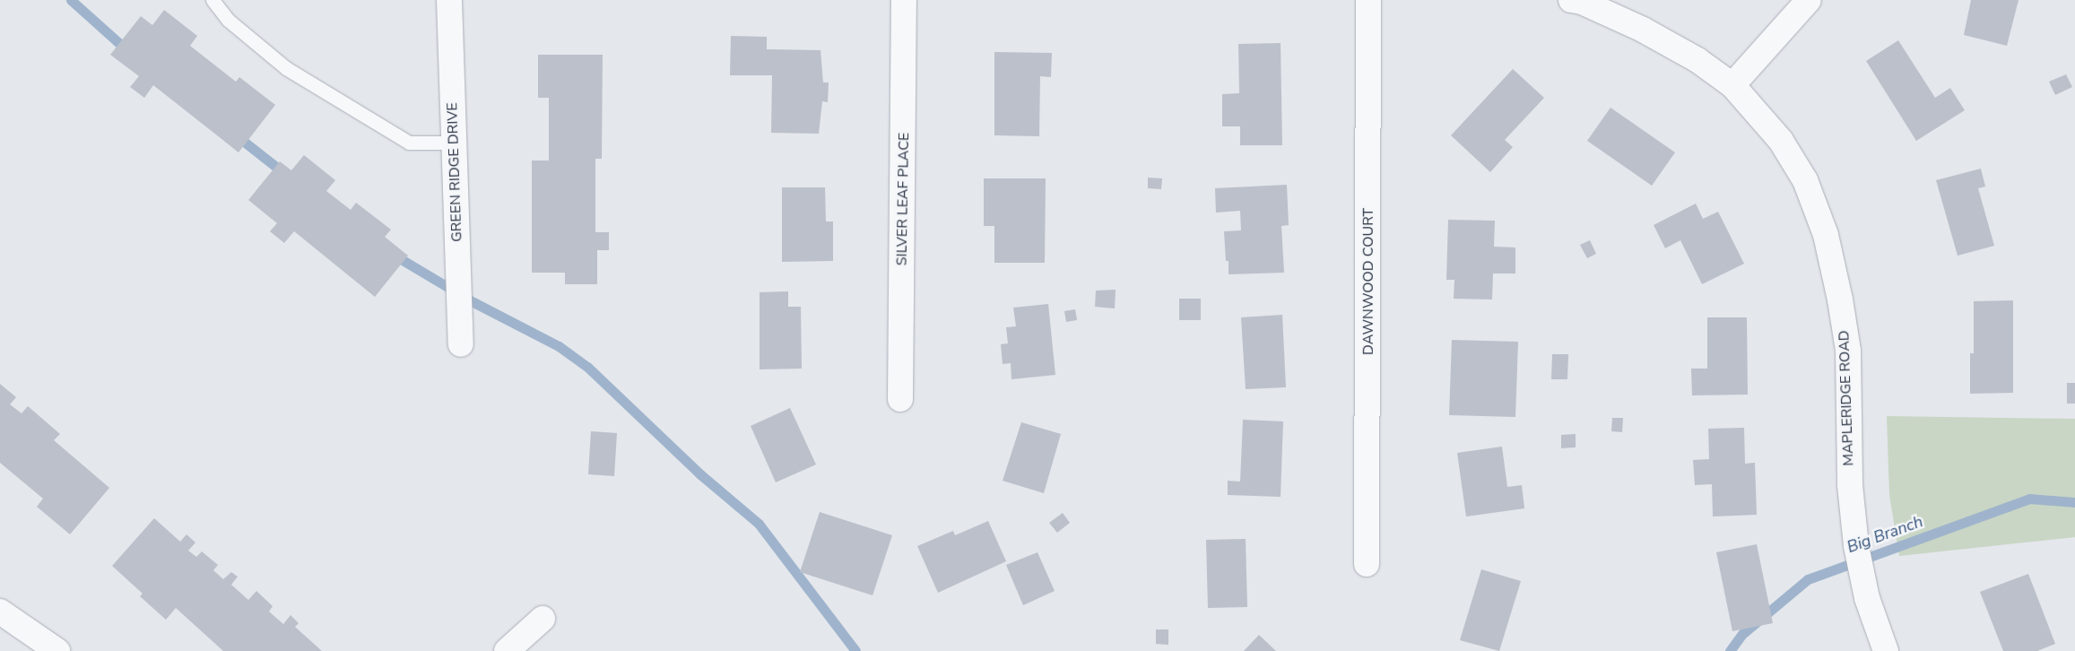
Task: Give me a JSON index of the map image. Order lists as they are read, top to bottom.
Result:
{
  "streets": {
    "street": [
      "GREEN RIDGE DRIVE",
      "SILVER LEAF PLACE",
      "DAWNWOOD COURT",
      "MAPLERIDGE ROAD"
    ]
  },
  "water": ["Big Branch"]
}
